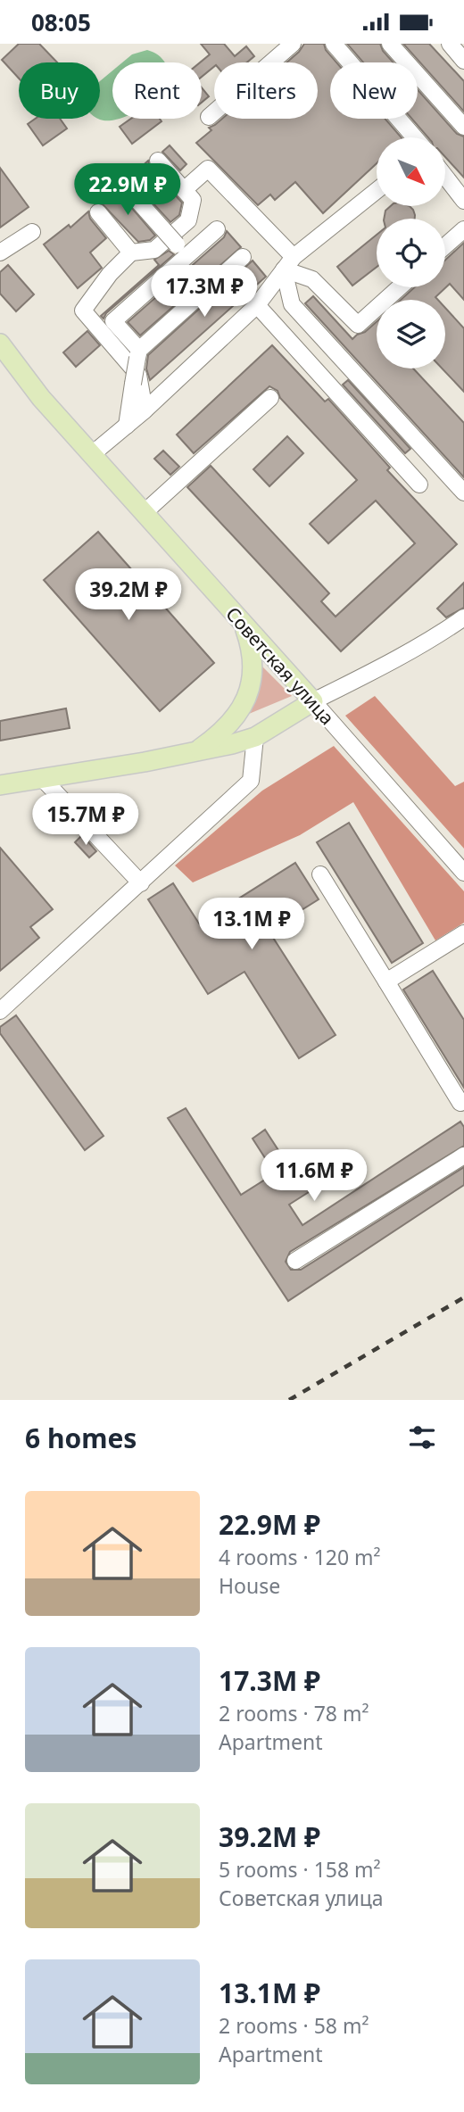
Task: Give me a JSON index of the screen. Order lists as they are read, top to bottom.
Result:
{
  "streets": {
    "main road": ["Советская улица"]
  },
  "north": "bottom right",
  "page": {
    "status": "08:05",
    "chip": [
      "Buy",
      "Rent",
      "Filters",
      "New"
    ],
    "price": [
      "22.9M ₽",
      "17.3M ₽",
      "39.2M ₽",
      "15.7M ₽",
      "13.1M ₽",
      "11.6M ₽"
    ],
    "heading": "6 homes",
    "list": [
      {
        "name": "22.9M ₽",
        "note": "4 rooms · 120 m² · House"
      },
      {
        "name": "17.3M ₽",
        "note": "2 rooms · 78 m² · Apartment"
      },
      {
        "name": "39.2M ₽",
        "note": "5 rooms · 158 m² · Советская улица"
      },
      {
        "name": "13.1M ₽",
        "note": "2 rooms · 58 m² · Apartment"
      }
    ]
  }
}
